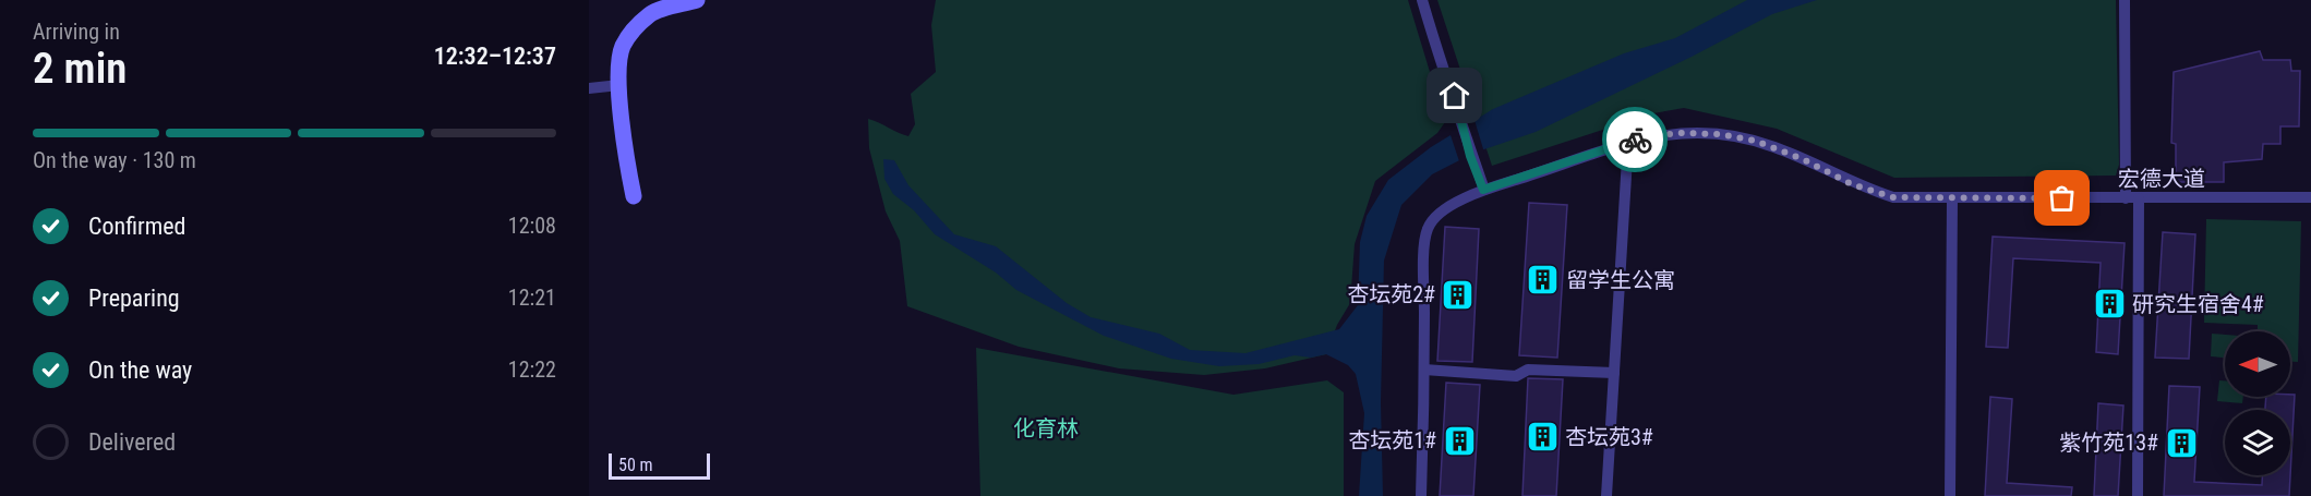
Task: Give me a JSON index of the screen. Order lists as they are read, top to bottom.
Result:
{
  "streets": {
    "street": ["宏德大道"]
  },
  "parks": ["化育林"],
  "places": {
    "building": [
      "留学生公寓",
      "杏坛苑2#",
      "研究生宿舍4#",
      "杏坛苑3#",
      "杏坛苑1#",
      "紫竹苑13#"
    ]
  },
  "scale_bar": "50 m",
  "north": "left",
  "page": {
    "heading": ["2 min", "Arriving in", "12:32–12:37"],
    "bar": "On the way · 130 m",
    "list": [
      ["Confirmed", "12:08"],
      ["Preparing", "12:21"],
      ["On the way", "12:22"],
      "Delivered"
    ],
    "scale": "50 m"
  }
}
